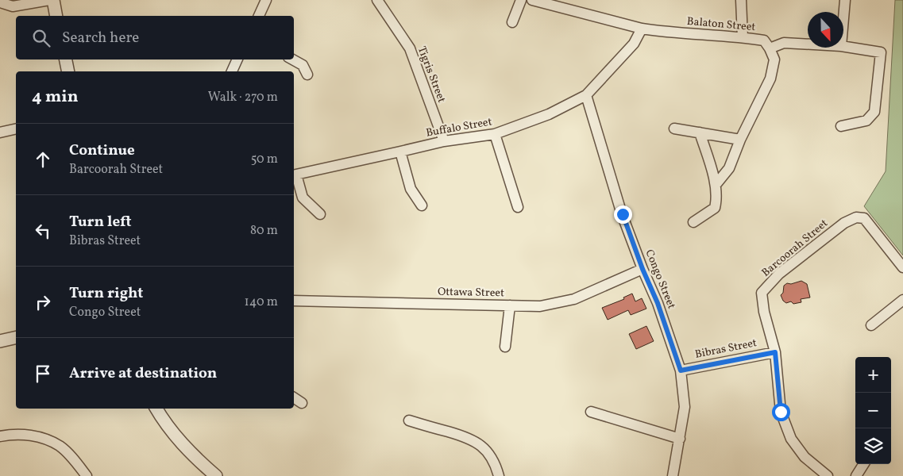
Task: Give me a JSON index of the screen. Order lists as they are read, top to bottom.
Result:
{
  "streets": {
    "street": [
      "Balaton Street",
      "Tigris Street",
      "Buffalo Street",
      "Barcoorah Street",
      "Congo Street",
      "Ottawa Street",
      "Bibras Street"
    ]
  },
  "crossings": [
    ["Balaton Street", "Buffalo Street"],
    ["Tigris Street", "Buffalo Street"],
    ["Buffalo Street", "Congo Street"],
    ["Barcoorah Street", "Bibras Street"],
    ["Congo Street", "Ottawa Street"],
    ["Congo Street", "Bibras Street"]
  ],
  "north": "bottom",
  "page": {
    "search": "Search here",
    "heading": ["4 min", "Walk · 270 m"],
    "list": [
      ["Continue", "Barcoorah Street", "50 m"],
      ["Turn left", "Bibras Street", "80 m"],
      ["Turn right", "Congo Street", "140 m"],
      "Arrive at destination"
    ],
    "map_buttons": ["+", "−"]
  }
}
